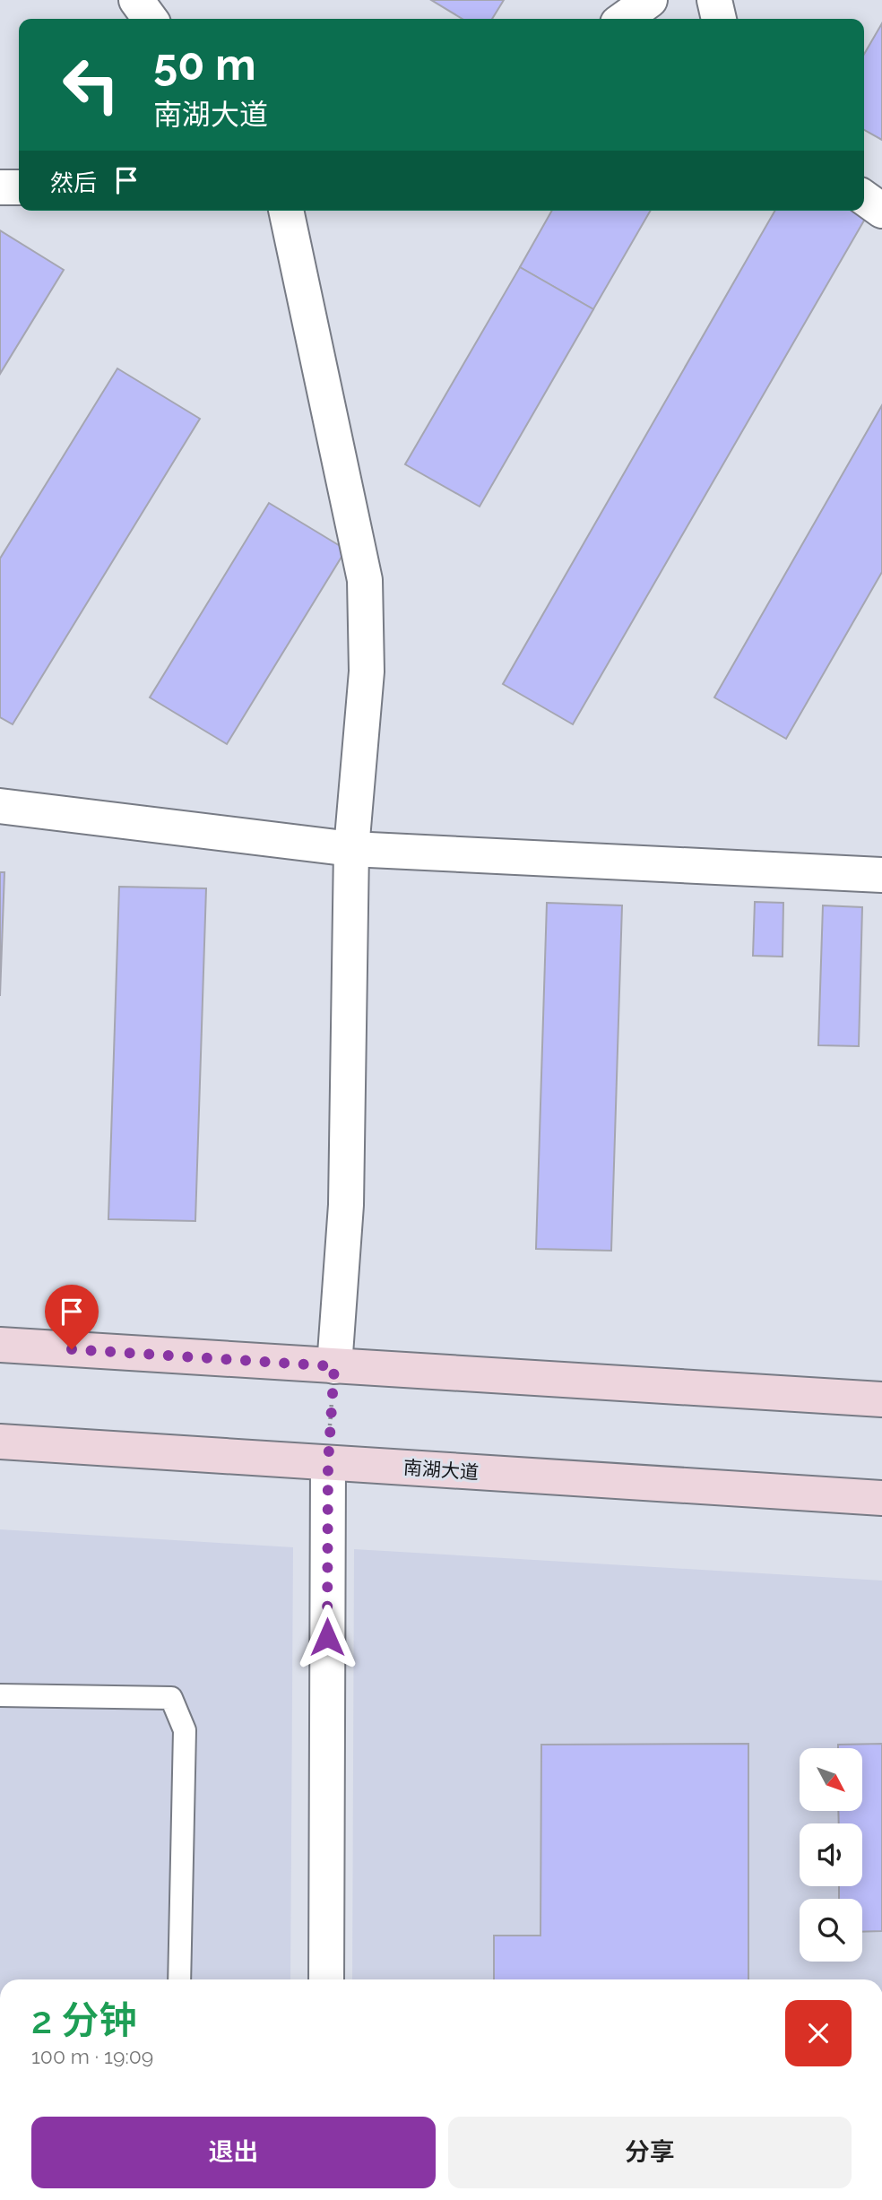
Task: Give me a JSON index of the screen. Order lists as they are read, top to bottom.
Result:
{
  "streets": {
    "main road": ["南湖大道"]
  },
  "north": "bottom right",
  "page": {
    "turn": ["50 m", "南湖大道"],
    "then": "然后",
    "heading": ["2 分钟", "100 m · 19:09"],
    "buttons": ["退出", "分享"]
  }
}
